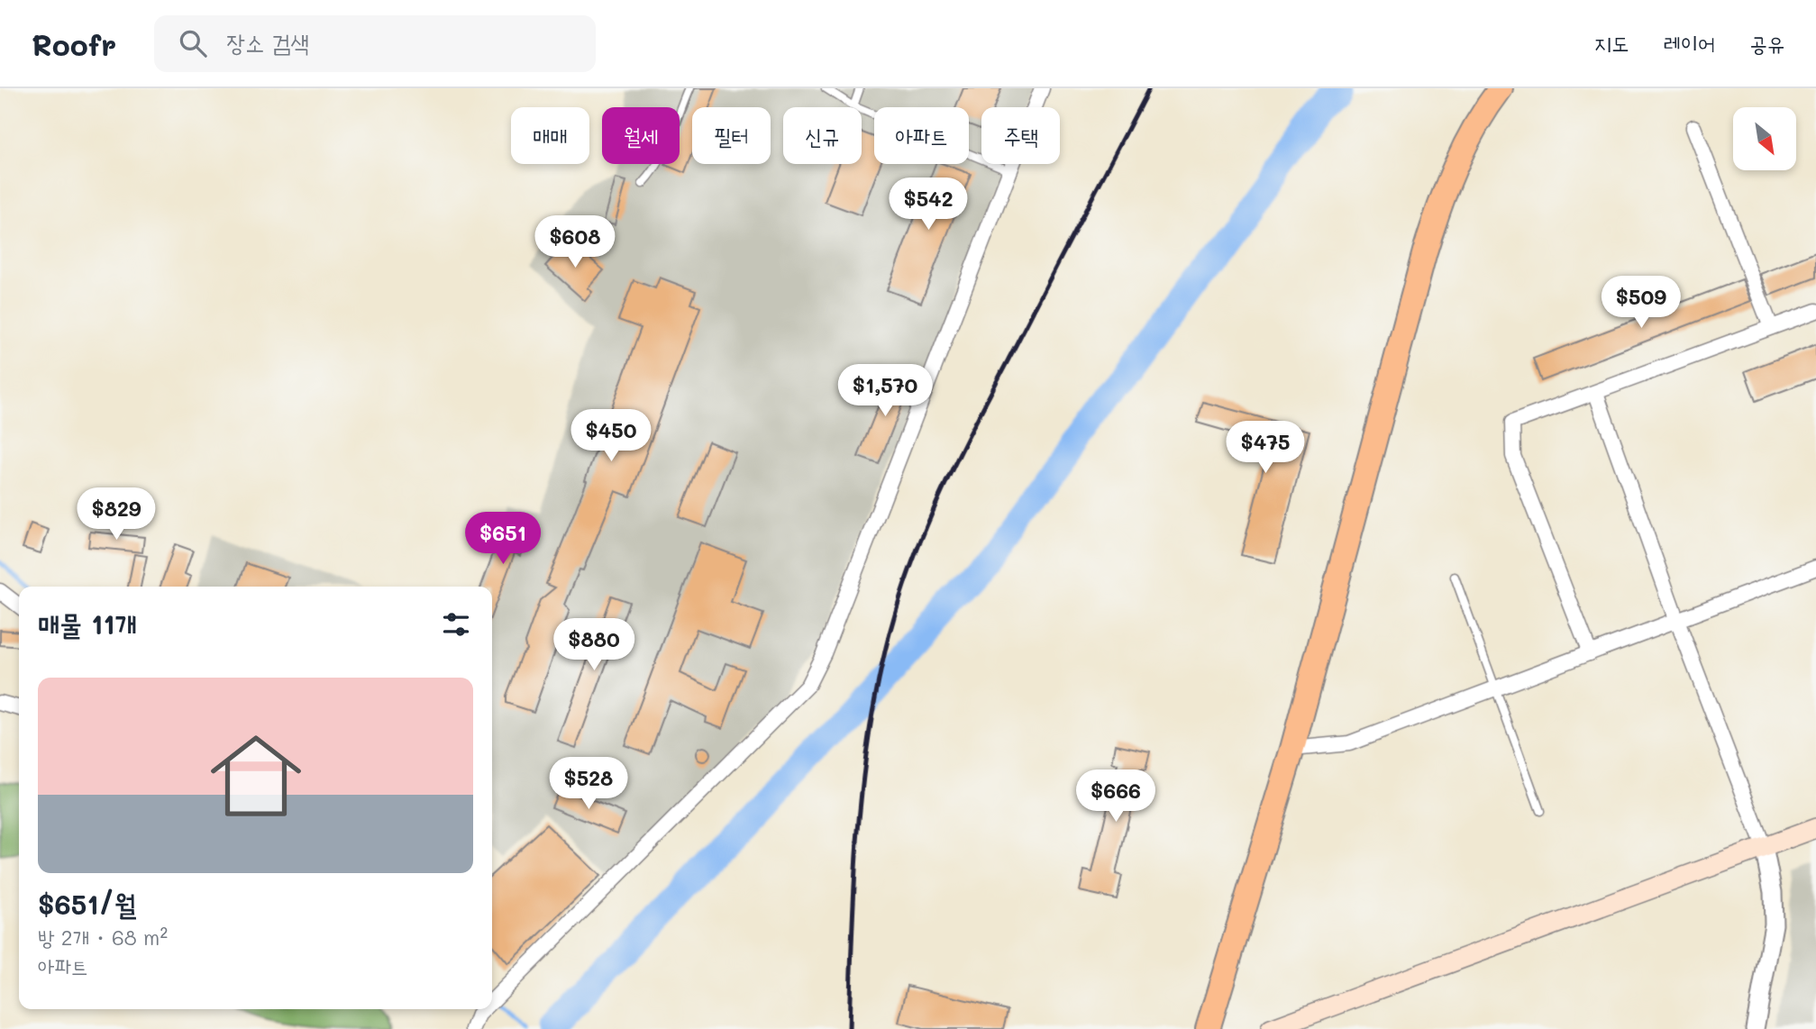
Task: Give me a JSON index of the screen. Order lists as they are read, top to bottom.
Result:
{
  "north": "bottom right",
  "page": {
    "header": "Roofr",
    "search": "장소 검색",
    "nav": ["지도", "레이어", "공유"],
    "chip": [
      "매매",
      "월세",
      "필터",
      "신규",
      "아파트",
      "주택"
    ],
    "price": [
      "$542",
      "$608",
      "$509",
      "$1,570",
      "$450",
      "$475",
      "$829",
      "$651",
      "$880",
      "$528",
      "$666"
    ],
    "heading": "매물 11개",
    "list": [
      {
        "name": "$651/월",
        "note": "방 2개 · 68 m² · 아파트"
      }
    ]
  }
}
